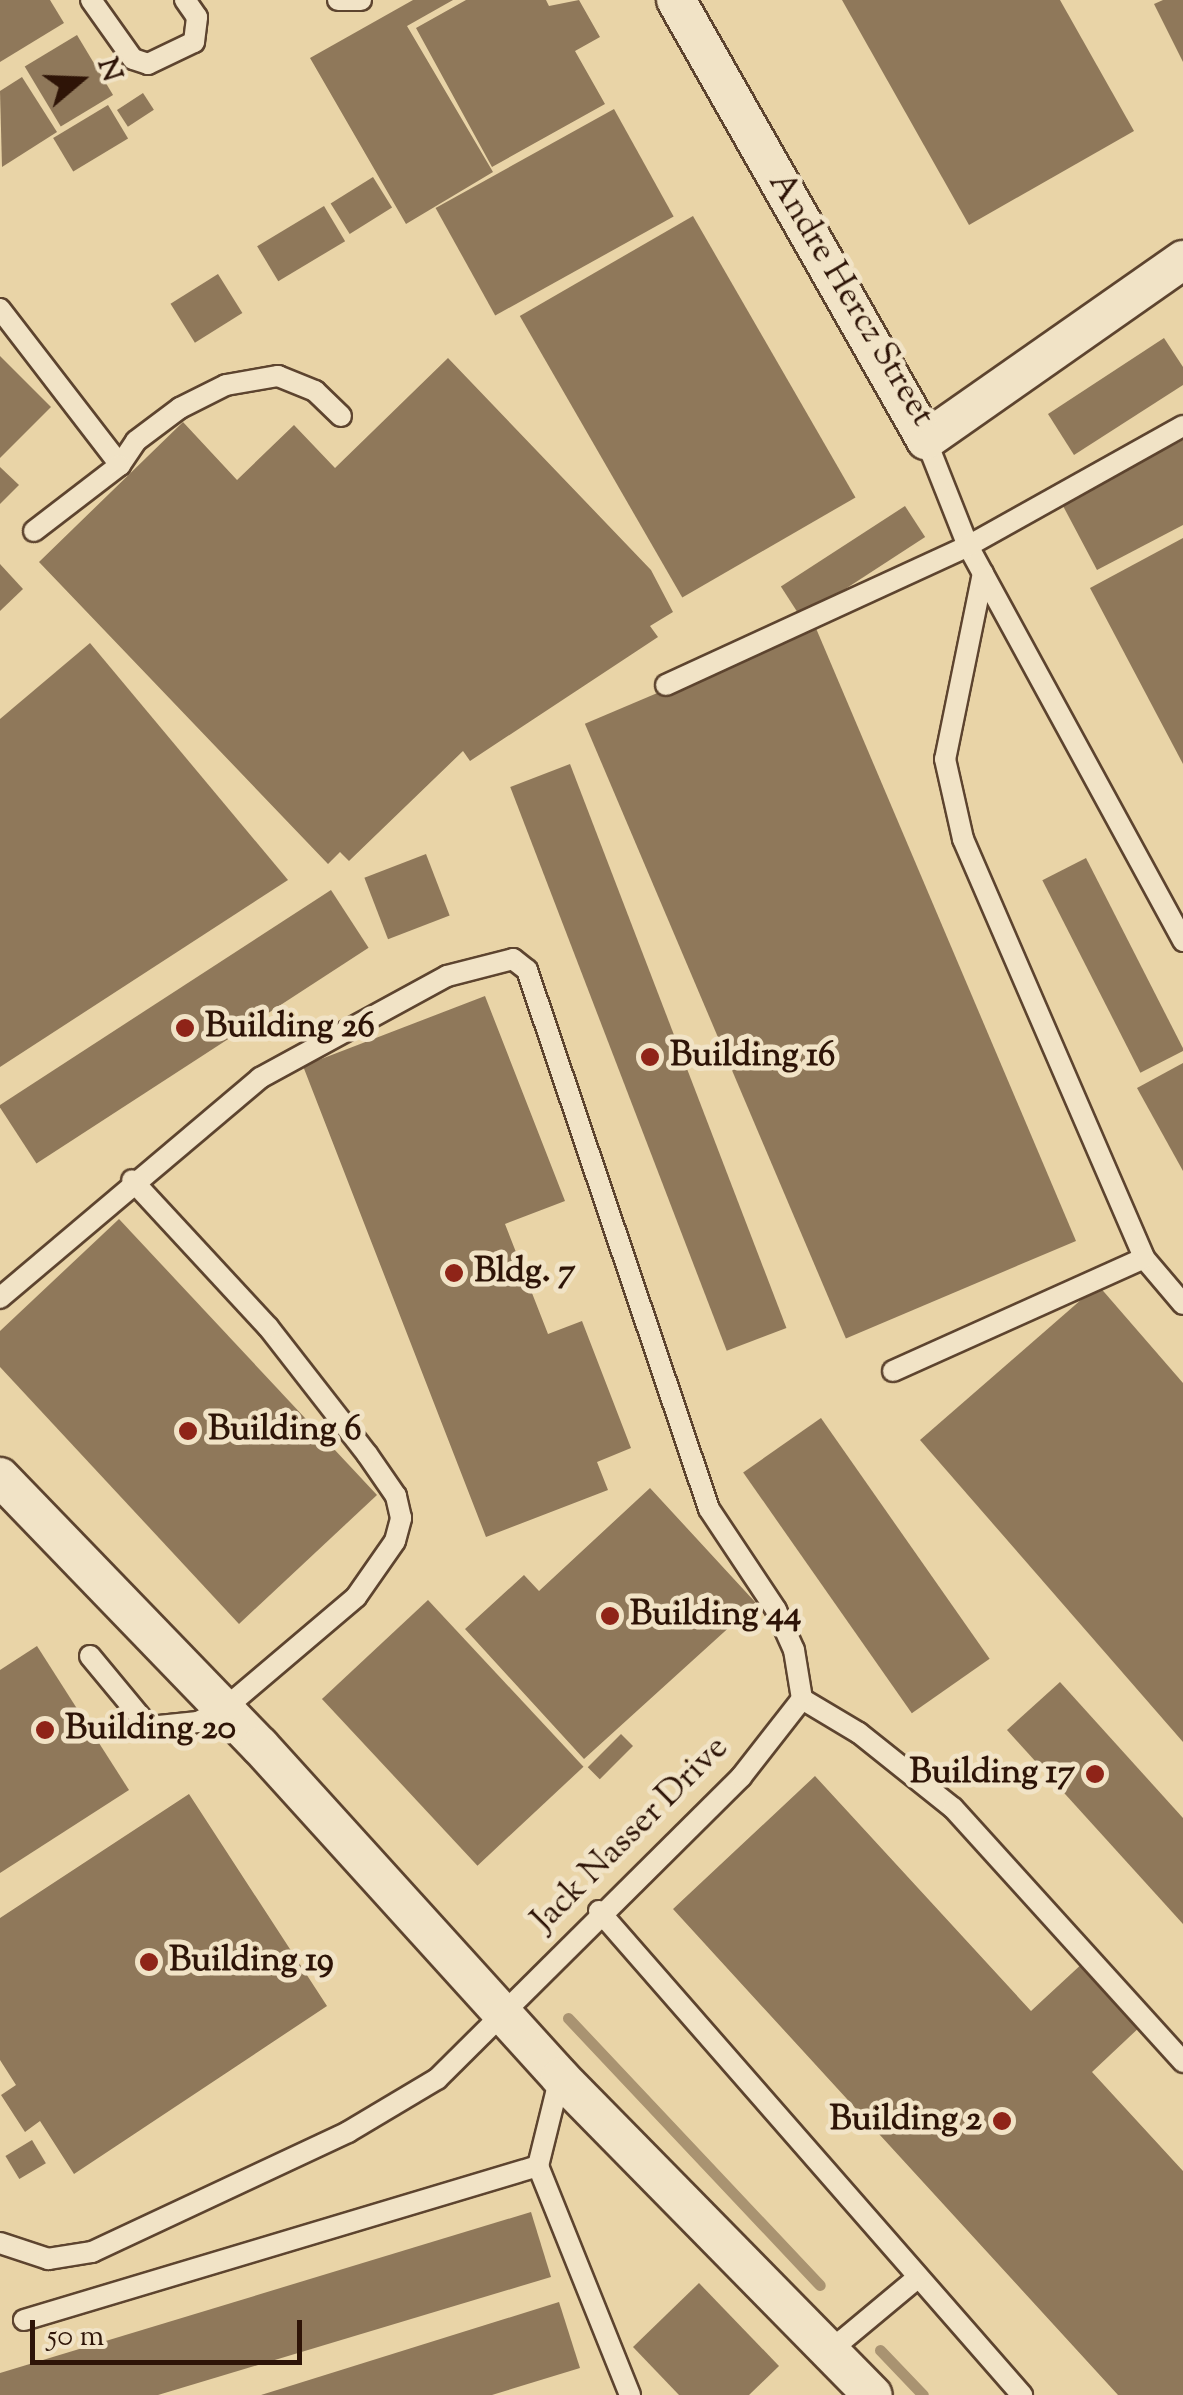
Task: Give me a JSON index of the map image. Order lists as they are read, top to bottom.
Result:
{
  "streets": {
    "street": ["Andre Hercz Street"],
    "lane": ["Jack Nasser Drive"]
  },
  "places": [
    "Building 26",
    "Building 16",
    "Bldg. 7",
    "Building 6",
    "Building 44",
    "Building 20",
    "Building 17",
    "Building 19",
    "Building 2"
  ],
  "scale_bar": "50 m",
  "north": "right"
}
